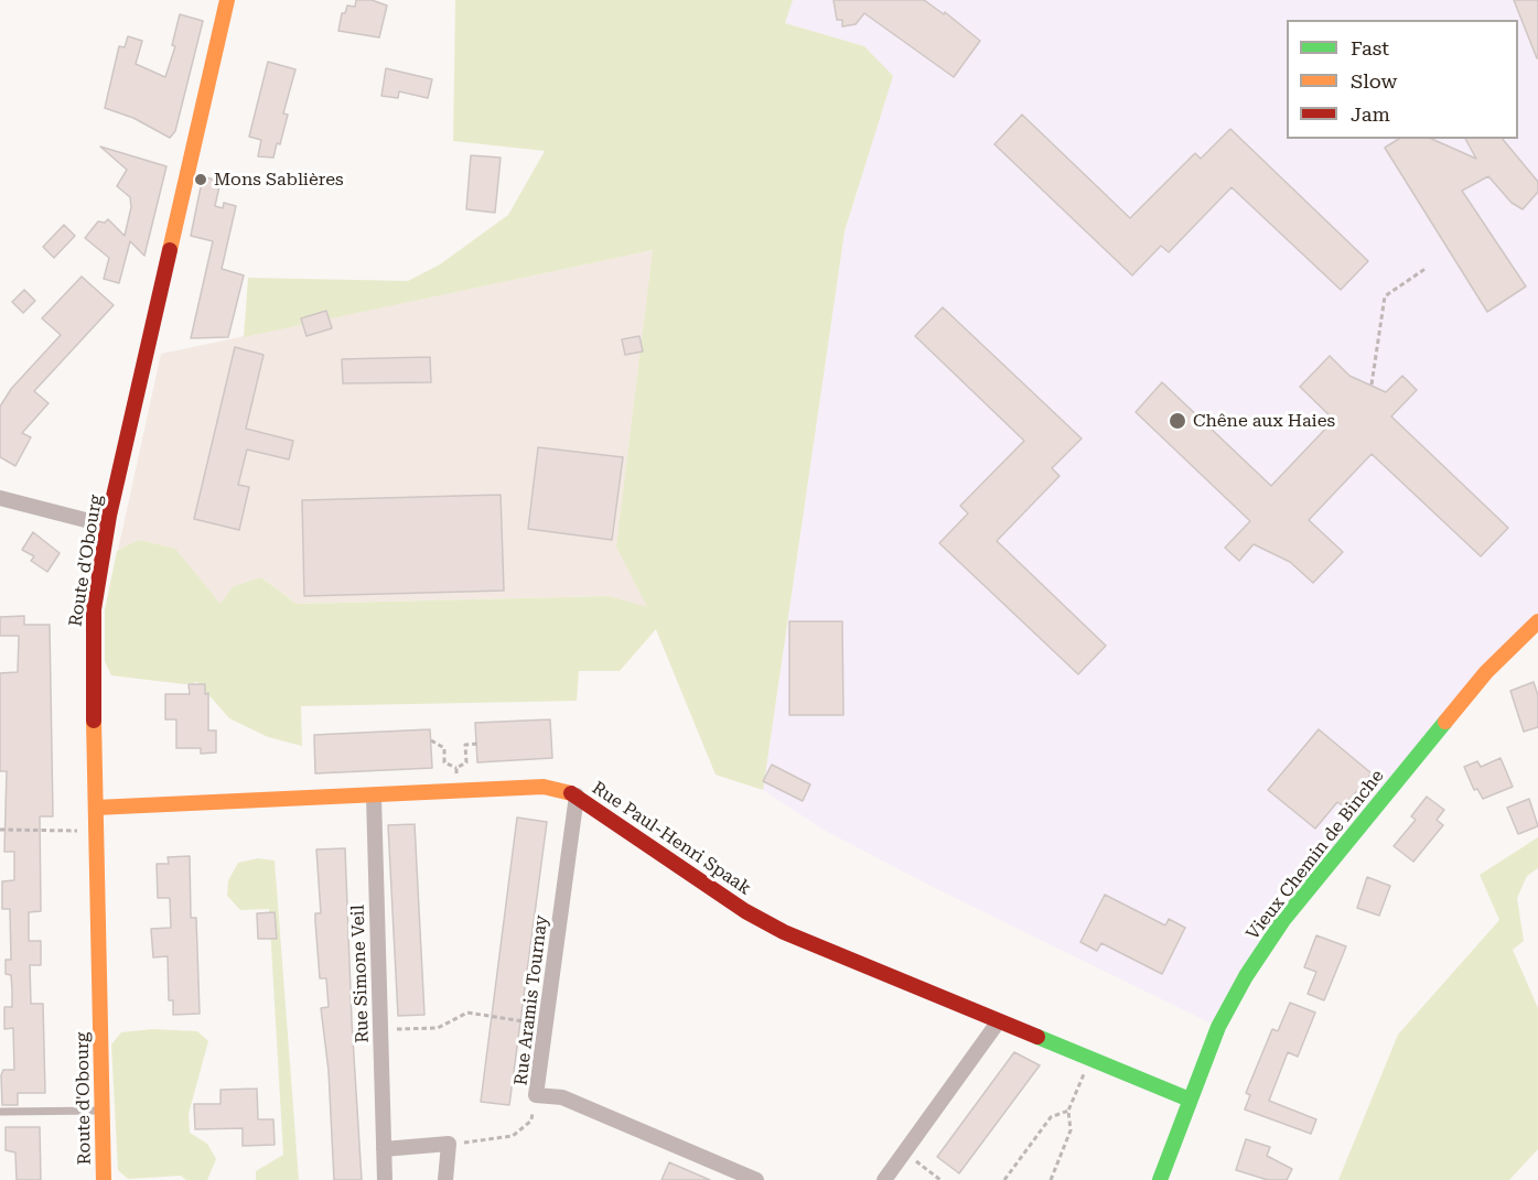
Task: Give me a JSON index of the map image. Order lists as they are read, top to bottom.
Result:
{
  "streets": {
    "street": [
      "Route d'Obourg",
      "Rue Paul-Henri Spaak",
      "Vieux Chemin de Binche",
      "Rue Simone Veil",
      "Rue Aramis Tournay"
    ]
  },
  "crossings": [
    ["Route d'Obourg", "Rue Paul-Henri Spaak"],
    ["Rue Paul-Henri Spaak", "Vieux Chemin de Binche"],
    ["Rue Paul-Henri Spaak", "Rue Simone Veil"],
    ["Rue Paul-Henri Spaak", "Rue Aramis Tournay"]
  ],
  "places": ["Mons Sablières", "Chêne aux Haies"],
  "legend": ["Fast", "Slow", "Jam"]
}
